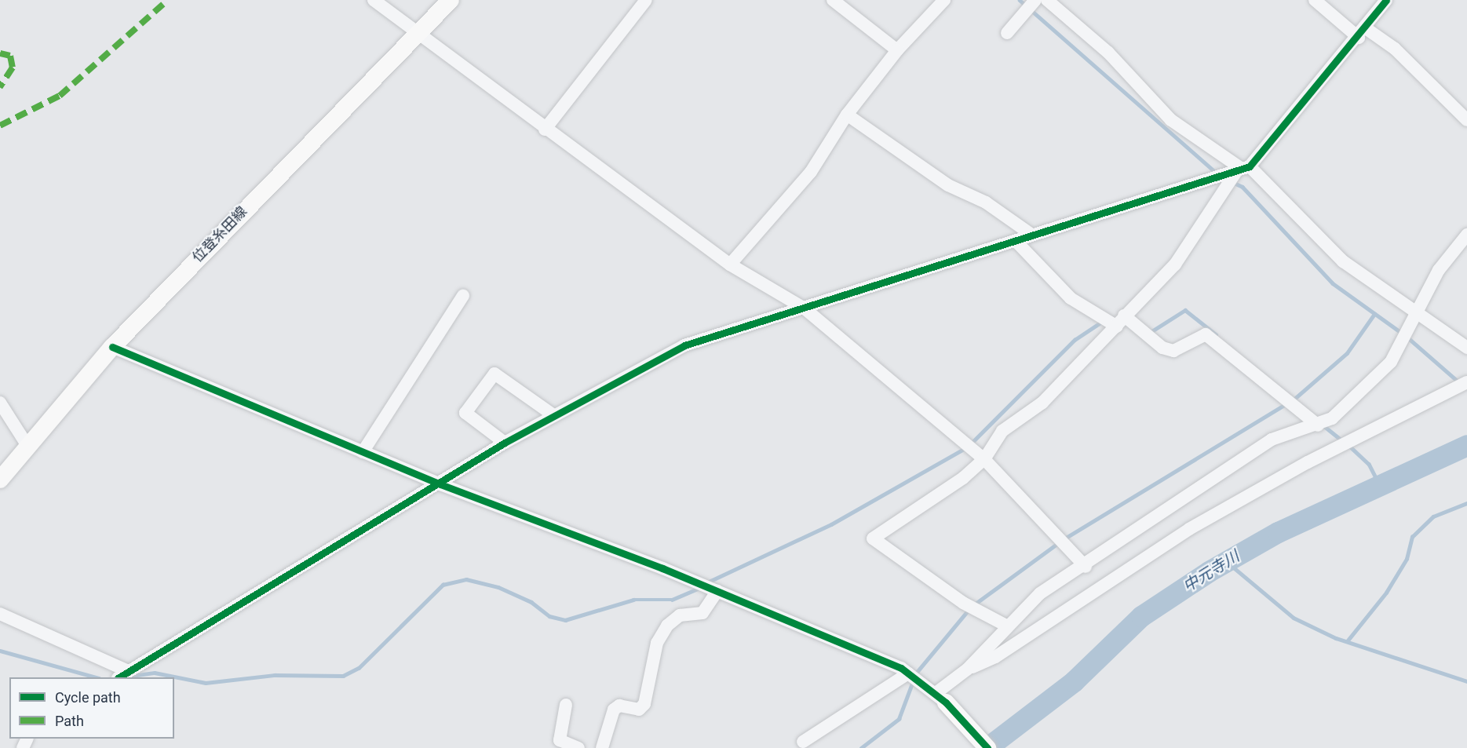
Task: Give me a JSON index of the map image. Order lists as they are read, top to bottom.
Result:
{
  "streets": {
    "main road": ["位登糸田線"]
  },
  "water": ["中元寺川"],
  "legend": ["Cycle path", "Path"]
}
